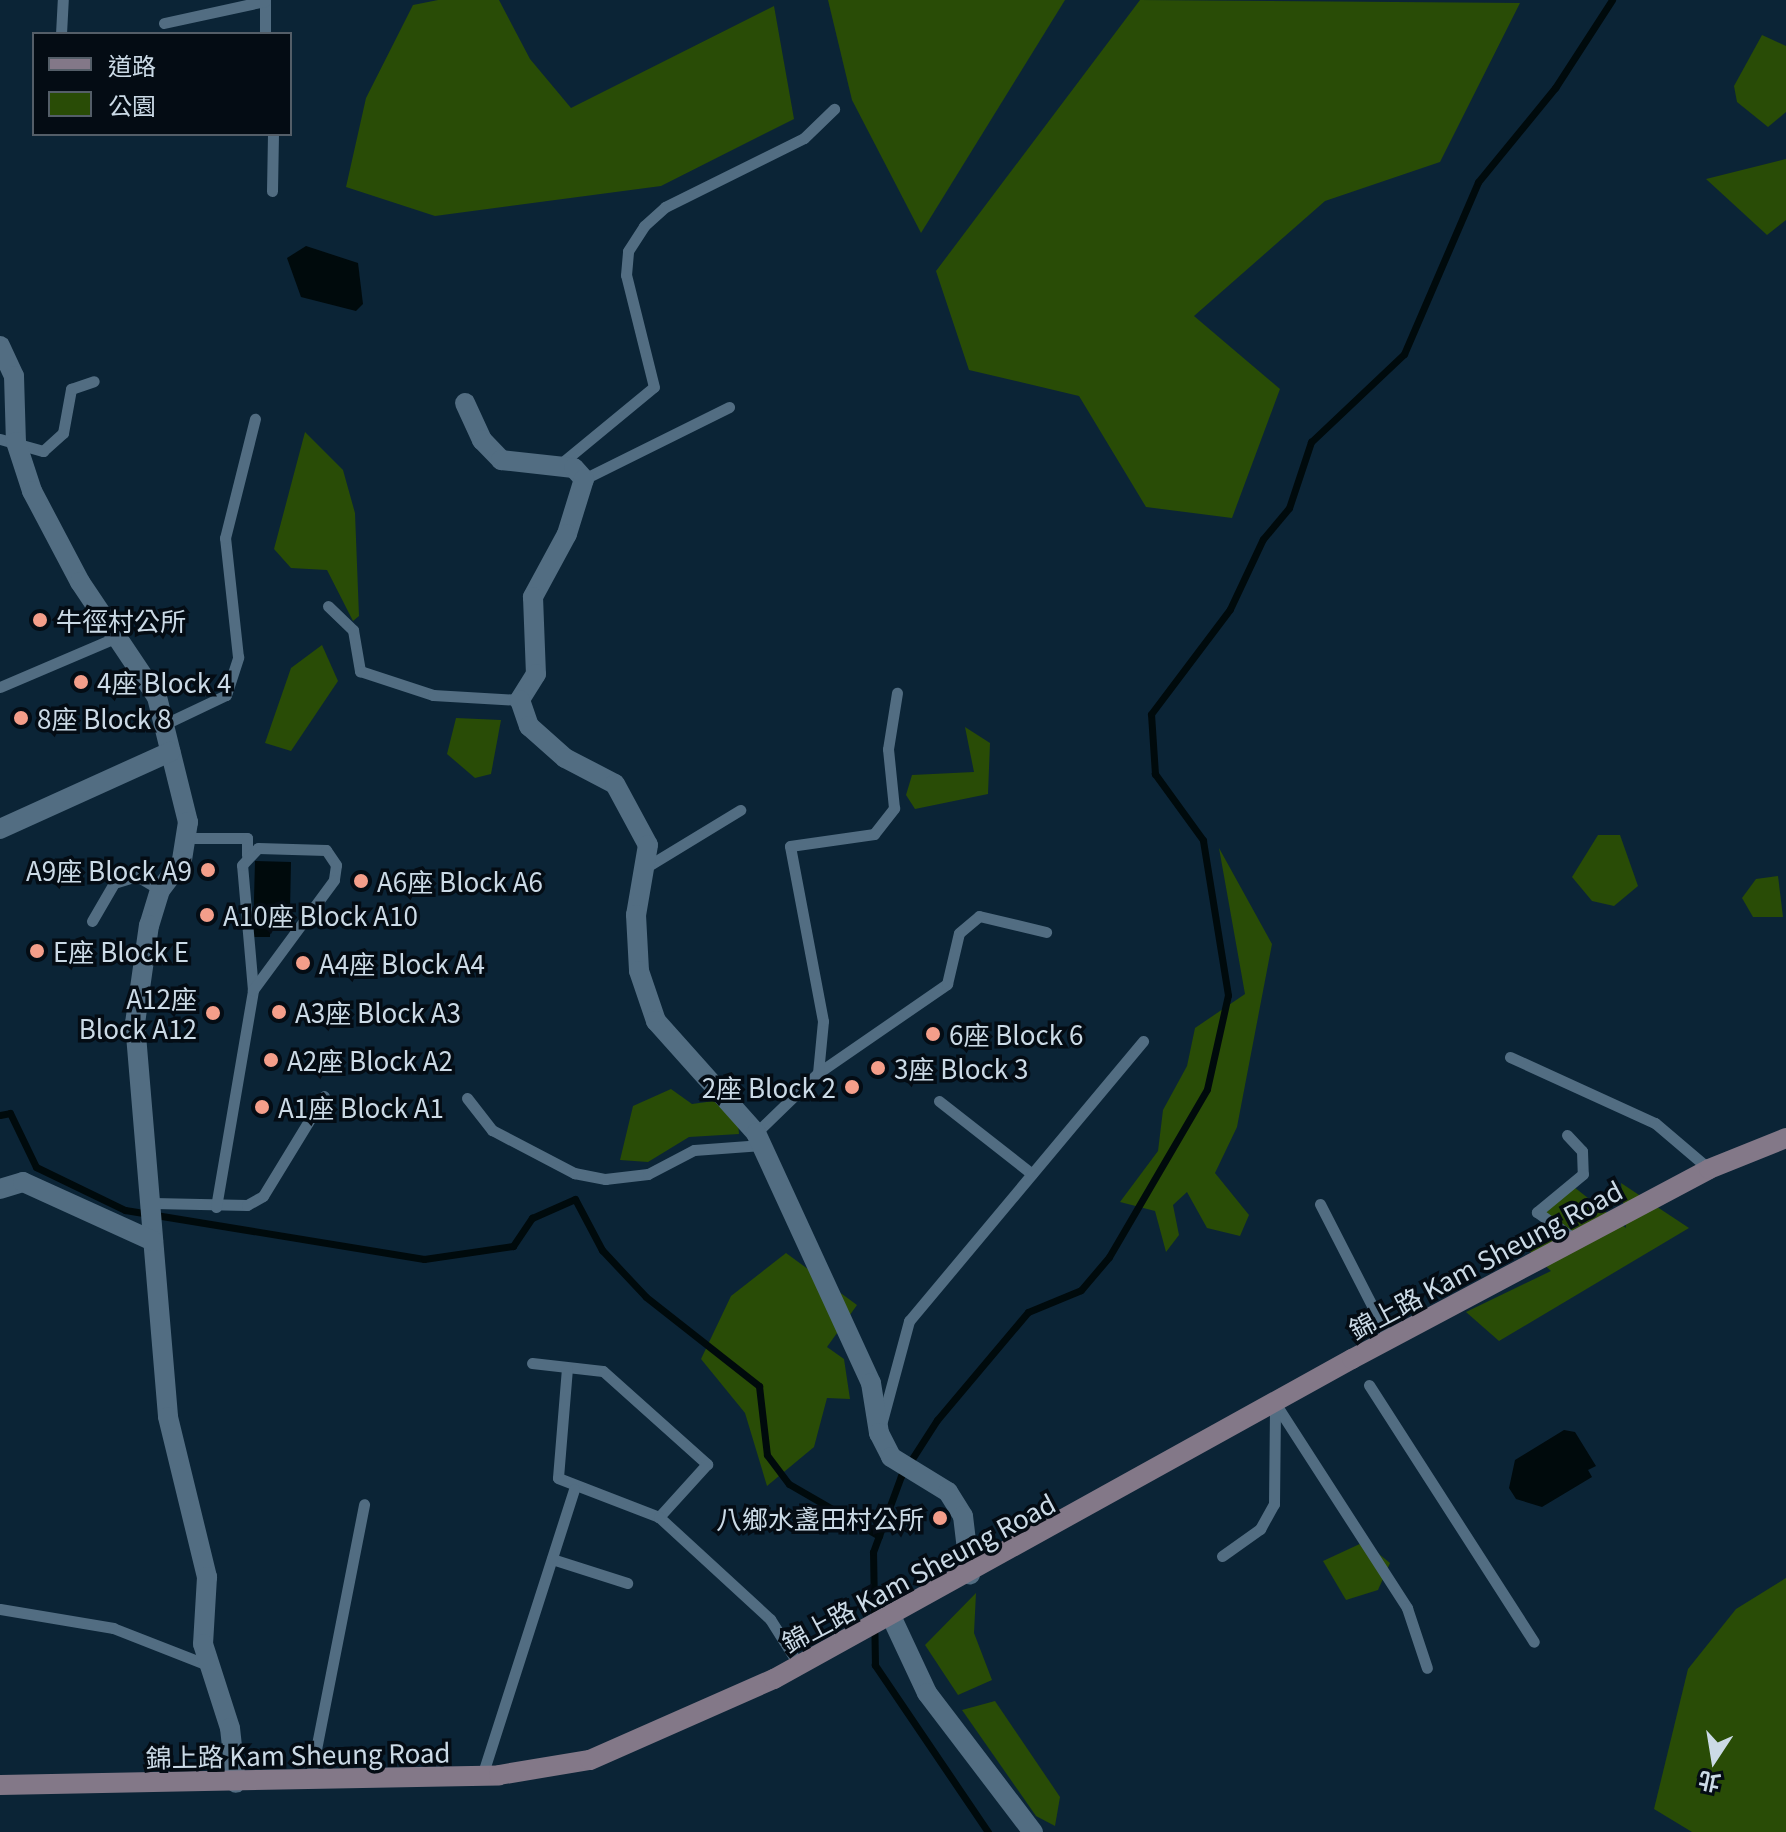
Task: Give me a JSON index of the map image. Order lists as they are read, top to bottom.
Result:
{
  "streets": {
    "main road": ["錦上路 Kam Sheung Road"]
  },
  "places": [
    "牛徑村公所",
    "4座 Block 4",
    "8座 Block 8",
    "A9座 Block A9",
    "A6座 Block A6",
    "A10座 Block A10",
    "E座 Block E",
    "A4座 Block A4",
    "A3座 Block A3",
    "A12座 Block A12",
    "6座 Block 6",
    "A2座 Block A2",
    "3座 Block 3",
    "2座 Block 2",
    "A1座 Block A1",
    "八鄉水盞田村公所"
  ],
  "legend": ["道路", "公園"],
  "north": "bottom"
}
